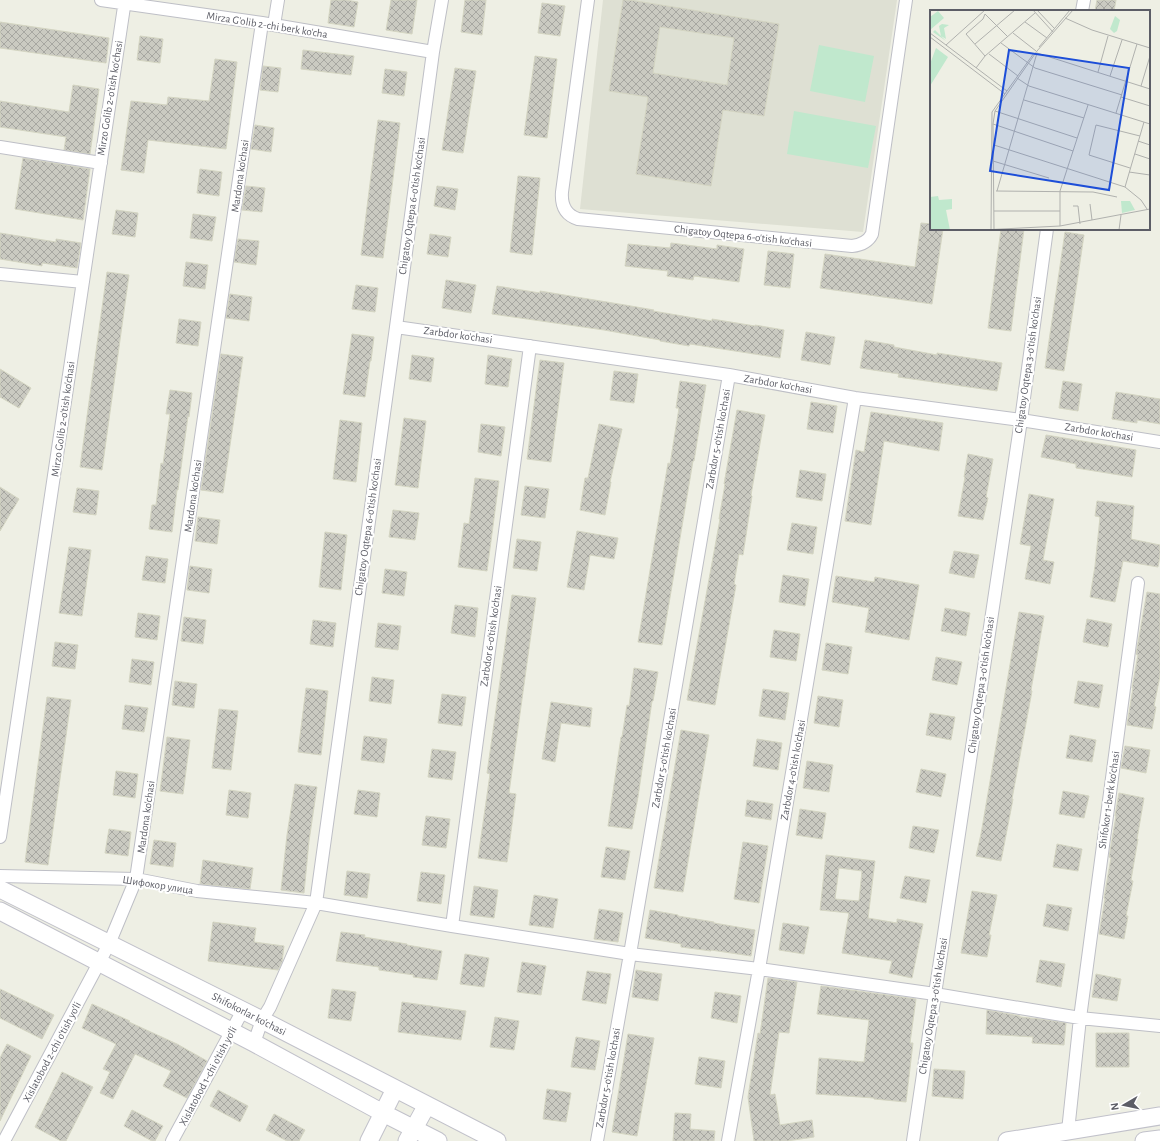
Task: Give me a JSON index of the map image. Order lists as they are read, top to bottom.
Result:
{
  "streets": {
    "main road": ["Shifokorlar ko'chasi"],
    "street": [
      "Mirza G'olib 2-chi berk ko'cha",
      "Mirzo Golib 2-o'tish ko'chasi",
      "Mardona ko'chasi",
      "Chigatoy Oqtepa 6-o'tish ko'chasi",
      "Zarbdor ko'chasi",
      "Chigatoy Oqtepa 3-o'tish ko'chasi",
      "Zarbdor 5-o'tish ko'chasi",
      "Zarbdor 6-o'tish ko'chasi",
      "Zarbdor 4-o'tish ko'chasi",
      "Shifokor 1-berk ko'chasi",
      "Шифокор улица",
      "Xislatobod 2-chi o'tish yo'li",
      "Xislatobod 1-chi o'tish yo'li"
    ]
  },
  "crossings": [
    ["Mirza G'olib 2-chi berk ko'cha", "Mirzo Golib 2-o'tish ko'chasi"],
    ["Mirza G'olib 2-chi berk ko'cha", "Mardona ko'chasi"],
    ["Mirza G'olib 2-chi berk ko'cha", "Chigatoy Oqtepa 6-o'tish ko'chasi"],
    ["Mardona ko'chasi", "Шифокор улица"],
    ["Mardona ko'chasi", "Shifokorlar ko'chasi"],
    ["Mardona ko'chasi", "Xislatobod 2-chi o'tish yo'li"],
    ["Chigatoy Oqtepa 6-o'tish ko'chasi", "Zarbdor ko'chasi"],
    ["Chigatoy Oqtepa 6-o'tish ko'chasi", "Шифокор улица"],
    ["Chigatoy Oqtepa 6-o'tish ko'chasi", "Shifokorlar ko'chasi"],
    ["Zarbdor ko'chasi", "Chigatoy Oqtepa 3-o'tish ko'chasi"],
    ["Zarbdor ko'chasi", "Zarbdor 5-o'tish ko'chasi"],
    ["Zarbdor ko'chasi", "Zarbdor 6-o'tish ko'chasi"],
    ["Zarbdor ko'chasi", "Zarbdor 4-o'tish ko'chasi"],
    ["Chigatoy Oqtepa 3-o'tish ko'chasi", "Шифокор улица"],
    ["Zarbdor 5-o'tish ko'chasi", "Шифокор улица"],
    ["Zarbdor 6-o'tish ko'chasi", "Шифокор улица"],
    ["Zarbdor 4-o'tish ko'chasi", "Шифокор улица"],
    ["Shifokor 1-berk ko'chasi", "Шифокор улица"],
    ["Shifokorlar ko'chasi", "Xislatobod 1-chi o'tish yo'li"]
  ],
  "north": "left"
}
